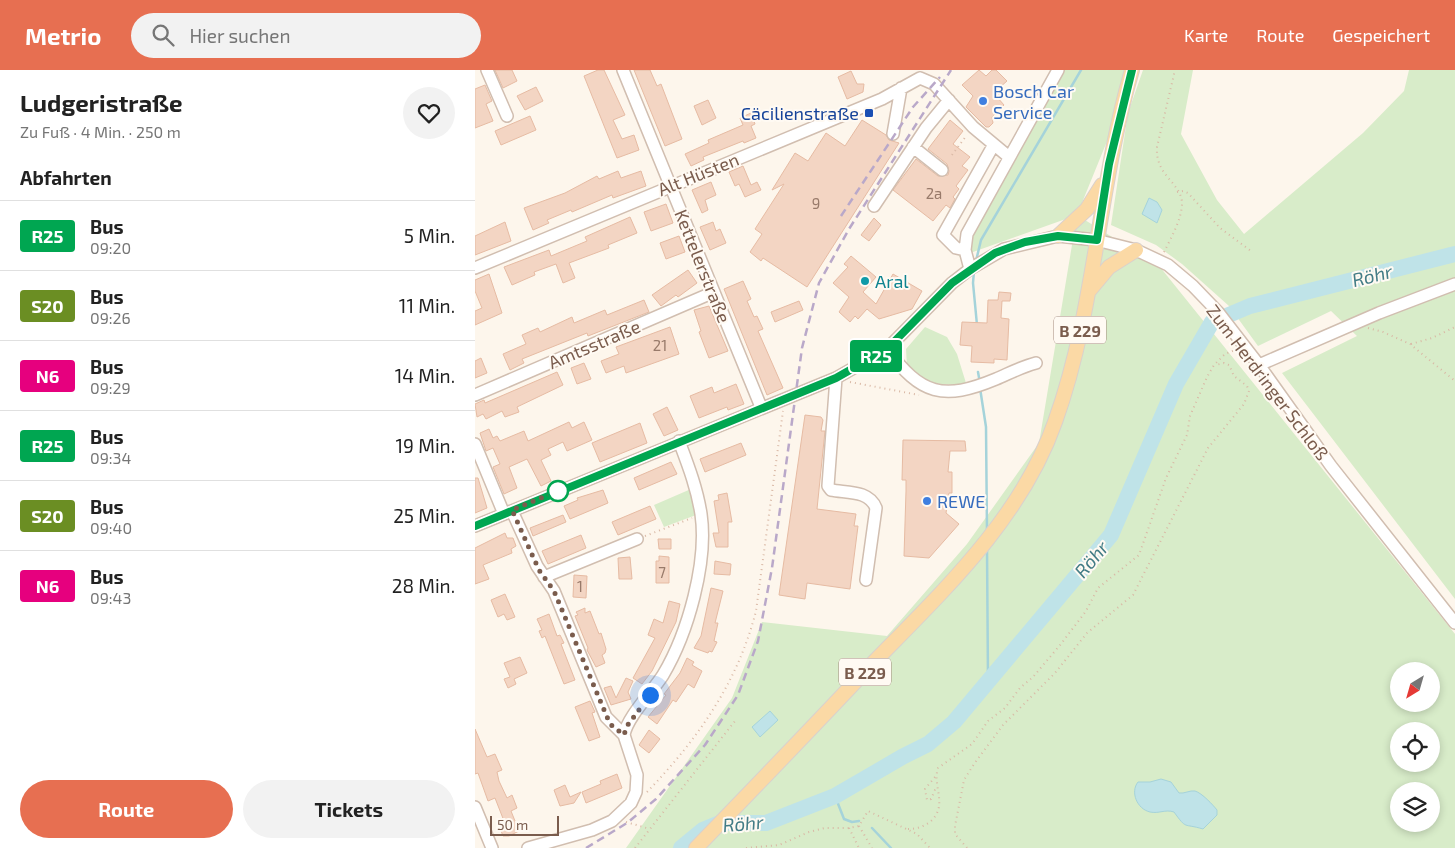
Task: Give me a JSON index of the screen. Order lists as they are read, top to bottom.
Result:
{
  "streets": {
    "main road": ["B 229"],
    "street": [
      "Alt Hüsten",
      "Kettelerstraße",
      "Amtsstraße",
      "Zum Herdringer Schloß"
    ]
  },
  "crossings": [
    ["Alt Hüsten", "Kettelerstraße"],
    ["Kettelerstraße", "Amtsstraße"],
    ["Kettelerstraße", "Zum Herdringer Schloß"],
    ["B 229", "Zum Herdringer Schloß"]
  ],
  "water": ["Röhr"],
  "places": {
    "other": ["Bosch Car Service", "Aral", "REWE"],
    "transit": ["Cäcilienstraße"]
  },
  "lines": ["bus line R25"],
  "house_numbers": [
    "2a",
    "9",
    "21",
    "7",
    "1"
  ],
  "scale_bar": "50 m",
  "north": "bottom left",
  "page": {
    "header": "Metrio",
    "search": "Hier suchen",
    "nav": ["Karte", "Route", "Gespeichert"],
    "heading": [
      ["Ludgeristraße", "Zu Fuß · 4 Min. · 250 m"],
      "Abfahrten"
    ],
    "on_map": "R25",
    "list": [
      {
        "mark": "R25",
        "name": "Bus",
        "note": "09:20",
        "value": "5 Min."
      },
      {
        "mark": "S20",
        "name": "Bus",
        "note": "09:26",
        "value": "11 Min."
      },
      {
        "mark": "N6",
        "name": "Bus",
        "note": "09:29",
        "value": "14 Min."
      },
      {
        "mark": "R25",
        "name": "Bus",
        "note": "09:34",
        "value": "19 Min."
      },
      {
        "mark": "S20",
        "name": "Bus",
        "note": "09:40",
        "value": "25 Min."
      },
      {
        "mark": "N6",
        "name": "Bus",
        "note": "09:43",
        "value": "28 Min."
      }
    ],
    "buttons": ["Route", "Tickets"],
    "scale": "50 m"
  }
}
